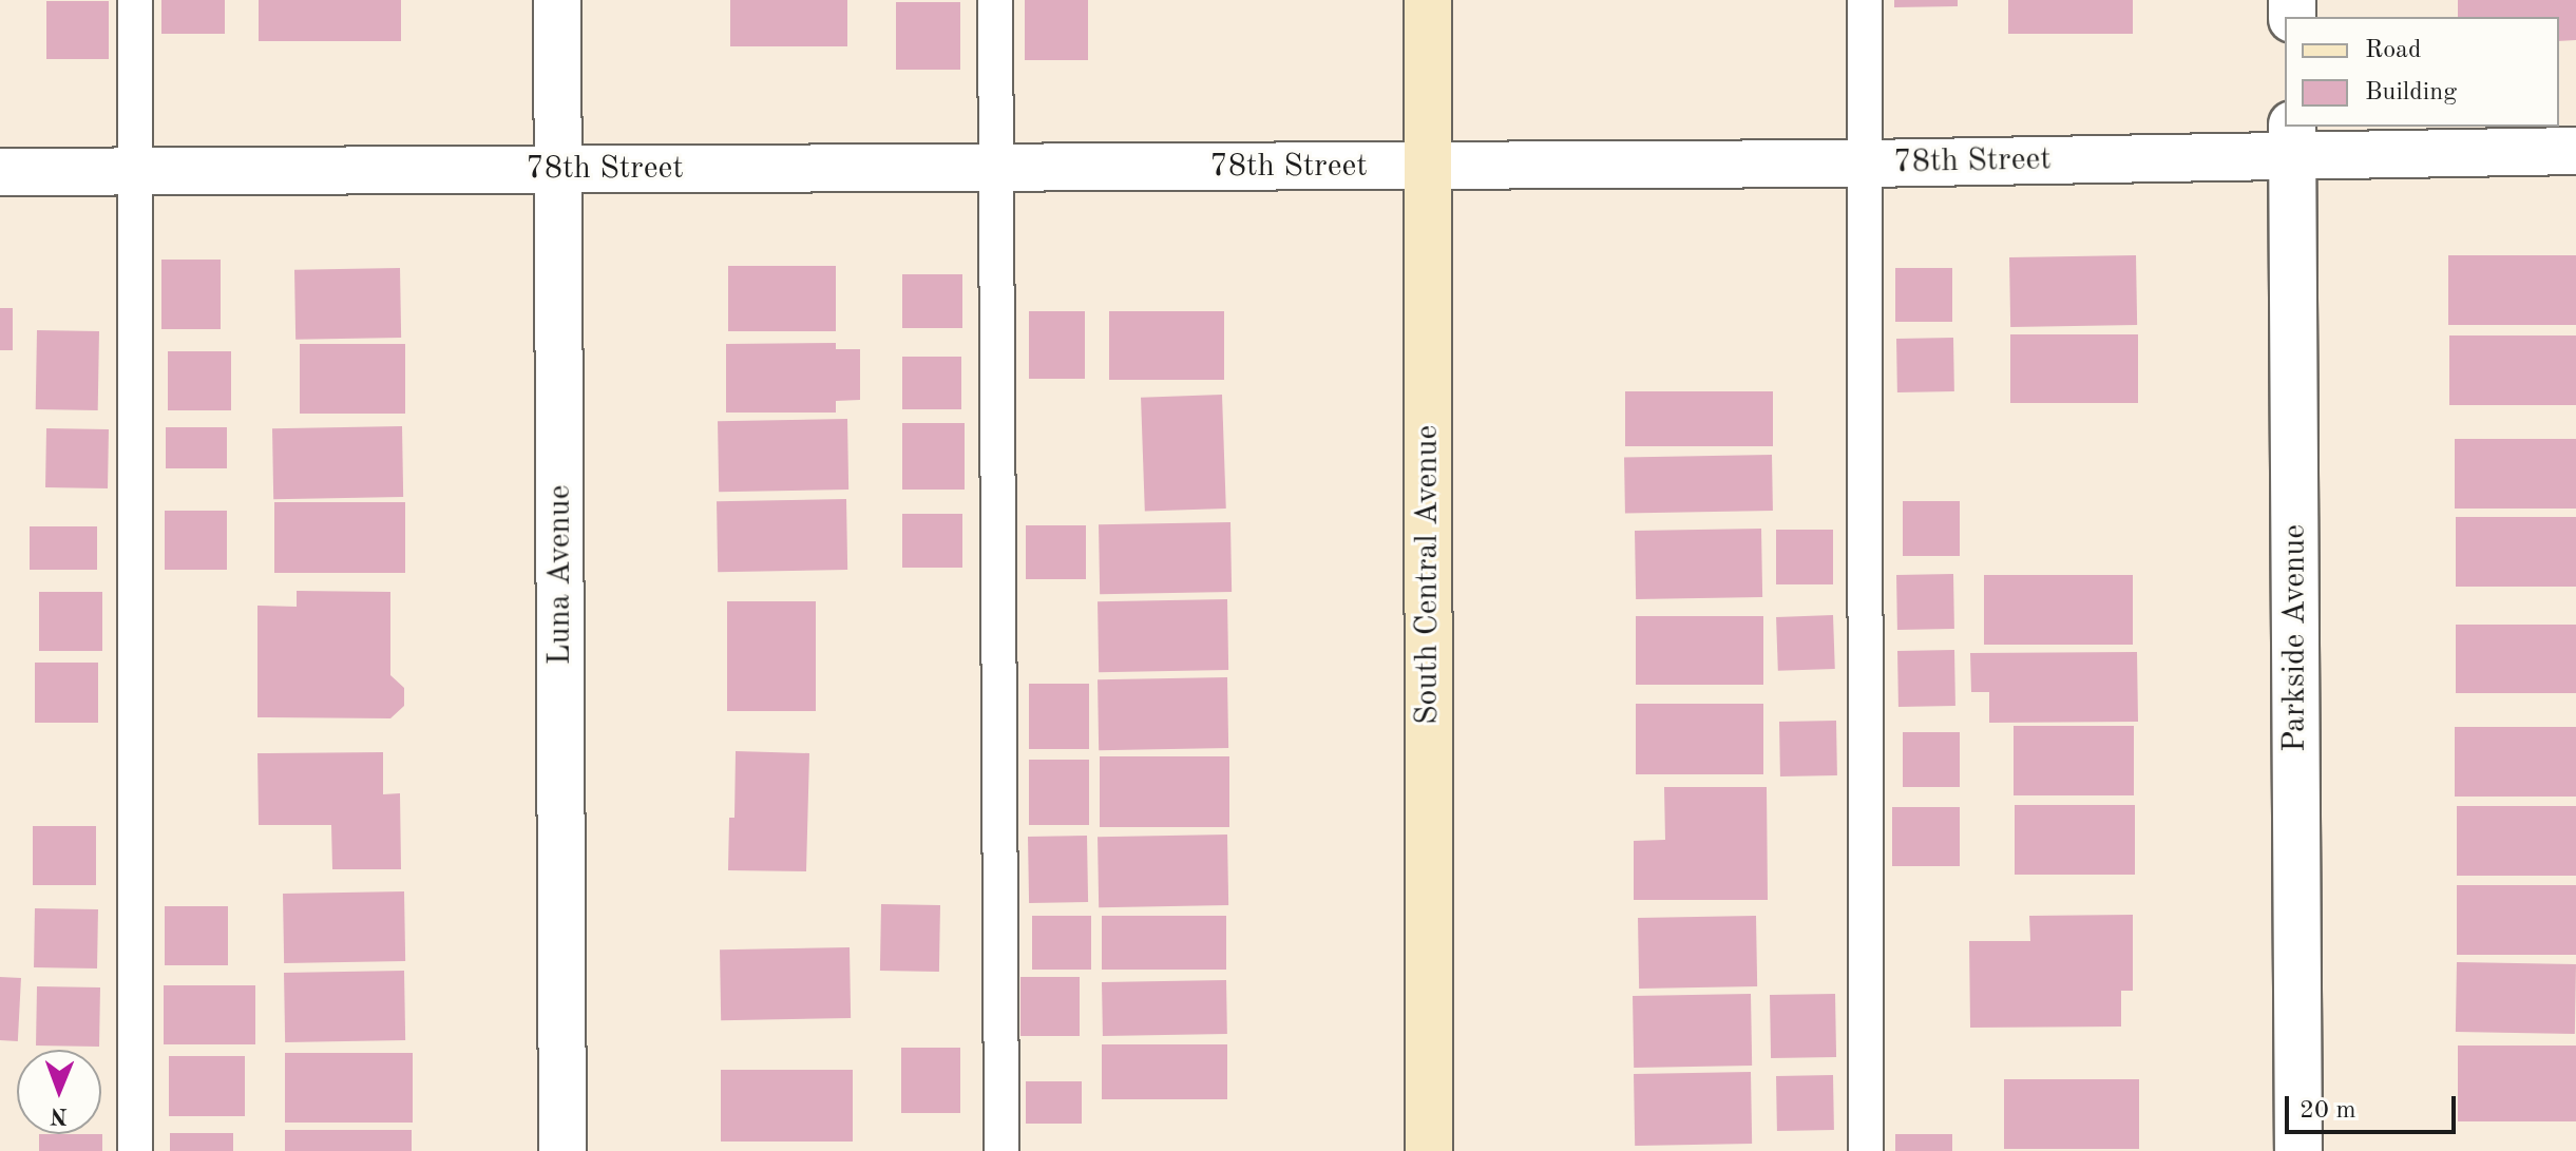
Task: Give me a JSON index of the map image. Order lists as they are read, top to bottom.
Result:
{
  "streets": {
    "street": [
      "78th Street",
      "Luna Avenue",
      "South Central Avenue",
      "Parkside Avenue"
    ]
  },
  "crossings": [
    ["78th Street", "Luna Avenue"],
    ["78th Street", "South Central Avenue"],
    ["78th Street", "Parkside Avenue"]
  ],
  "legend": ["Road", "Building"],
  "scale_bar": "20 m",
  "north": "bottom"
}
